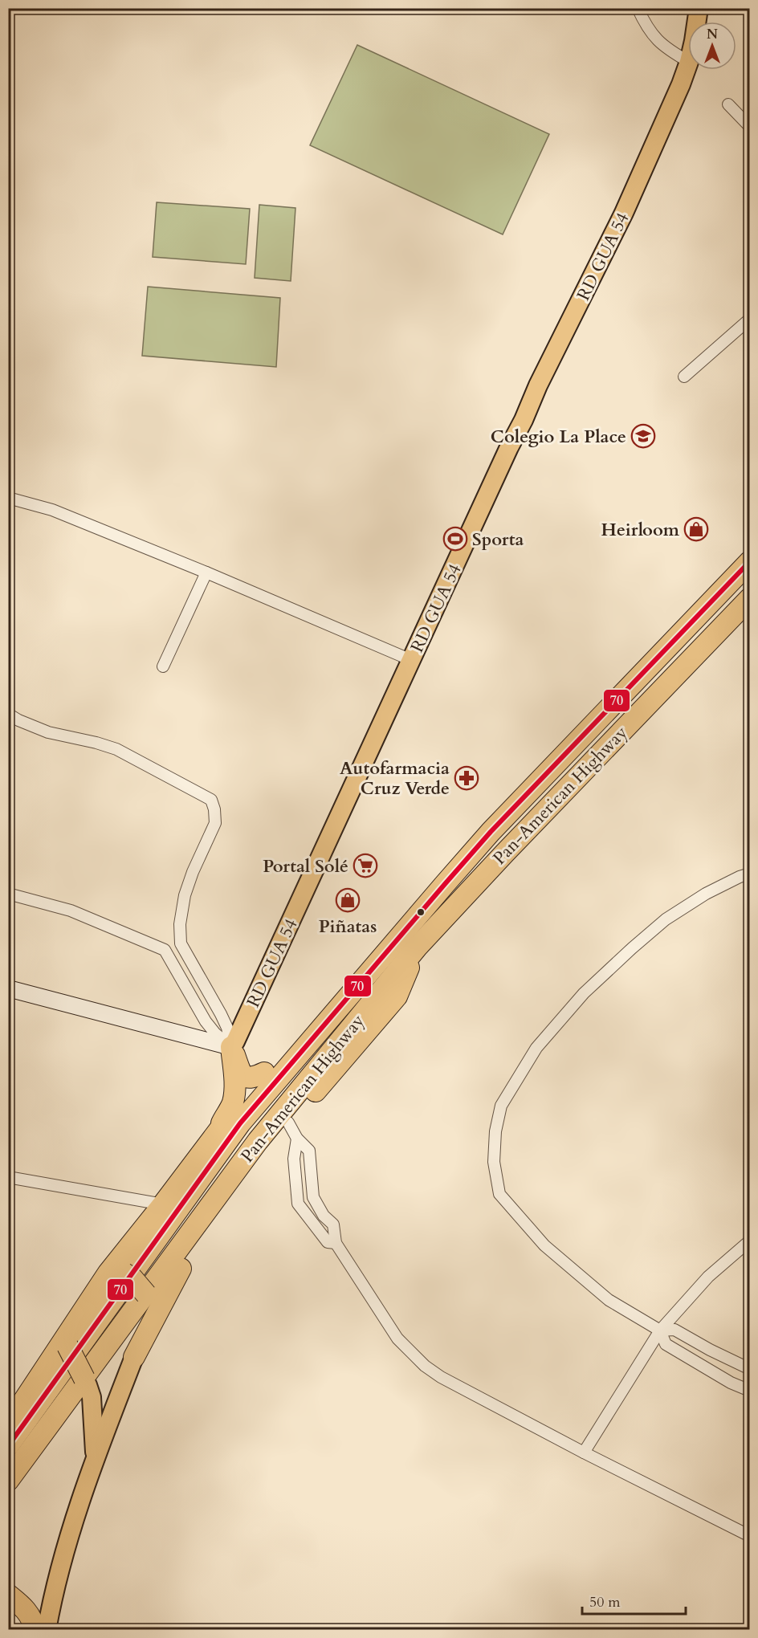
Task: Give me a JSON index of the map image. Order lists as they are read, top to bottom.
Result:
{
  "streets": {
    "highway": ["Pan-American Highway"],
    "main road": ["RD GUA 54"]
  },
  "places": {
    "school or university": ["Colegio La Place"],
    "shop": ["Heirloom", "Piñatas"],
    "sports": ["Sporta"],
    "pharmacy": ["Autofarmacia Cruz Verde"],
    "supermarket": ["Portal Solé"]
  },
  "lines": ["transit line 70"],
  "scale_bar": "50 m",
  "north": "top"
}
